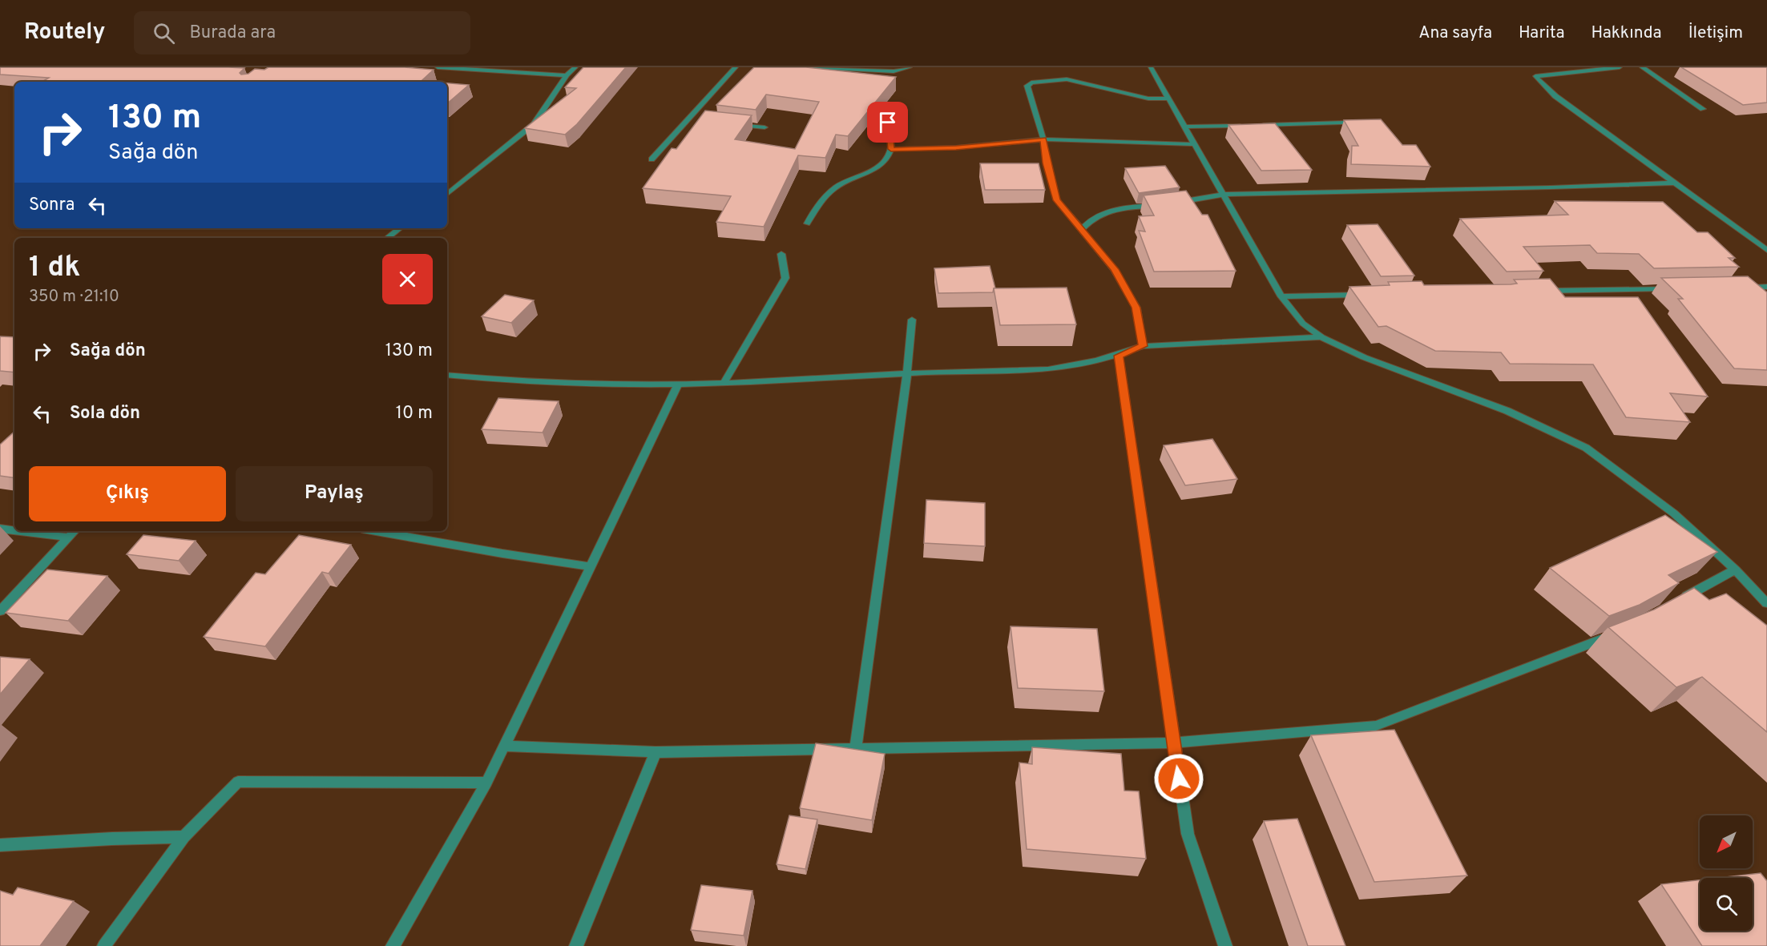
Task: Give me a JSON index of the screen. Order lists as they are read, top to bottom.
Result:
{
  "north": "bottom left",
  "page": {
    "header": "Routely",
    "search": "Burada ara",
    "nav": [
      "Ana sayfa",
      "Harita",
      "Hakkında",
      "İletişim"
    ],
    "turn": ["130 m", "Sağa dön"],
    "then": "Sonra",
    "heading": ["1 dk", "350 m · 21:10"],
    "list": [
      {
        "name": "Sağa dön",
        "value": "130 m"
      },
      {
        "name": "Sola dön",
        "value": "10 m"
      }
    ],
    "buttons": ["Çıkış", "Paylaş"]
  }
}
